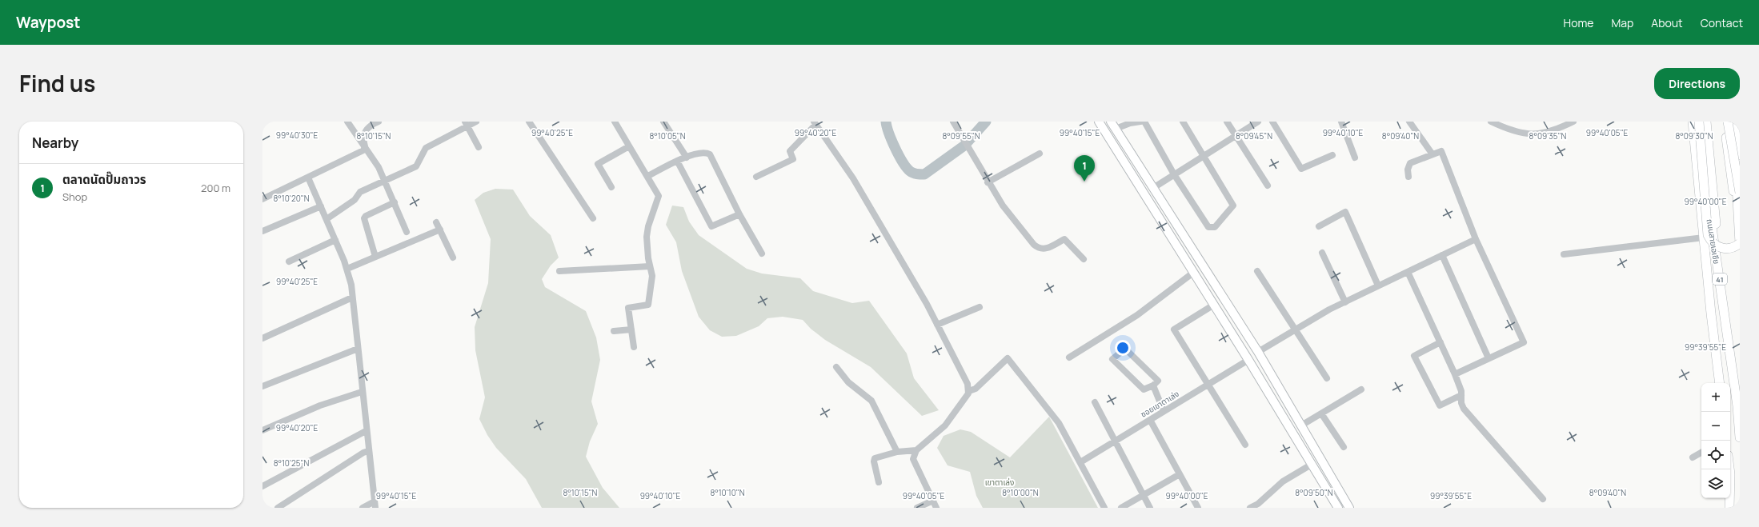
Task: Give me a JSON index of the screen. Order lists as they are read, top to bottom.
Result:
{
  "streets": {
    "highway": ["ถนนสายเอเชีย", "41"],
    "street": ["ซอยเขาตาเล่ง"]
  },
  "parks": ["เขาตาเล่ง"],
  "page": {
    "header": "Waypost",
    "nav": [
      "Home",
      "Map",
      "About",
      "Contact"
    ],
    "title": "Find us",
    "buttons": "Directions",
    "heading": "Nearby",
    "pins": "1",
    "list": [
      {
        "mark": "1",
        "name": "ตลาดนัดปั๊มถาวร",
        "note": "Shop",
        "value": "200 m"
      }
    ],
    "map_buttons": ["+", "−"]
  },
  "coordinates": [
    "99°40'25\"E",
    "99°40'15\"E",
    "99°40'20\"E",
    "99°40'10\"E",
    "99°40'05\"E",
    "99°40'30\"E",
    "8°10'15\"N",
    "8°10'05\"N",
    "8°09'55\"N",
    "8°09'45\"N",
    "8°09'40\"N",
    "8°09'35\"N",
    "8°09'30\"N",
    "8°10'20\"N",
    "99°40'00\"E",
    "99°39'55\"E",
    "8°10'25\"N",
    "8°10'10\"N",
    "8°10'00\"N",
    "8°09'50\"N"
  ]
}
